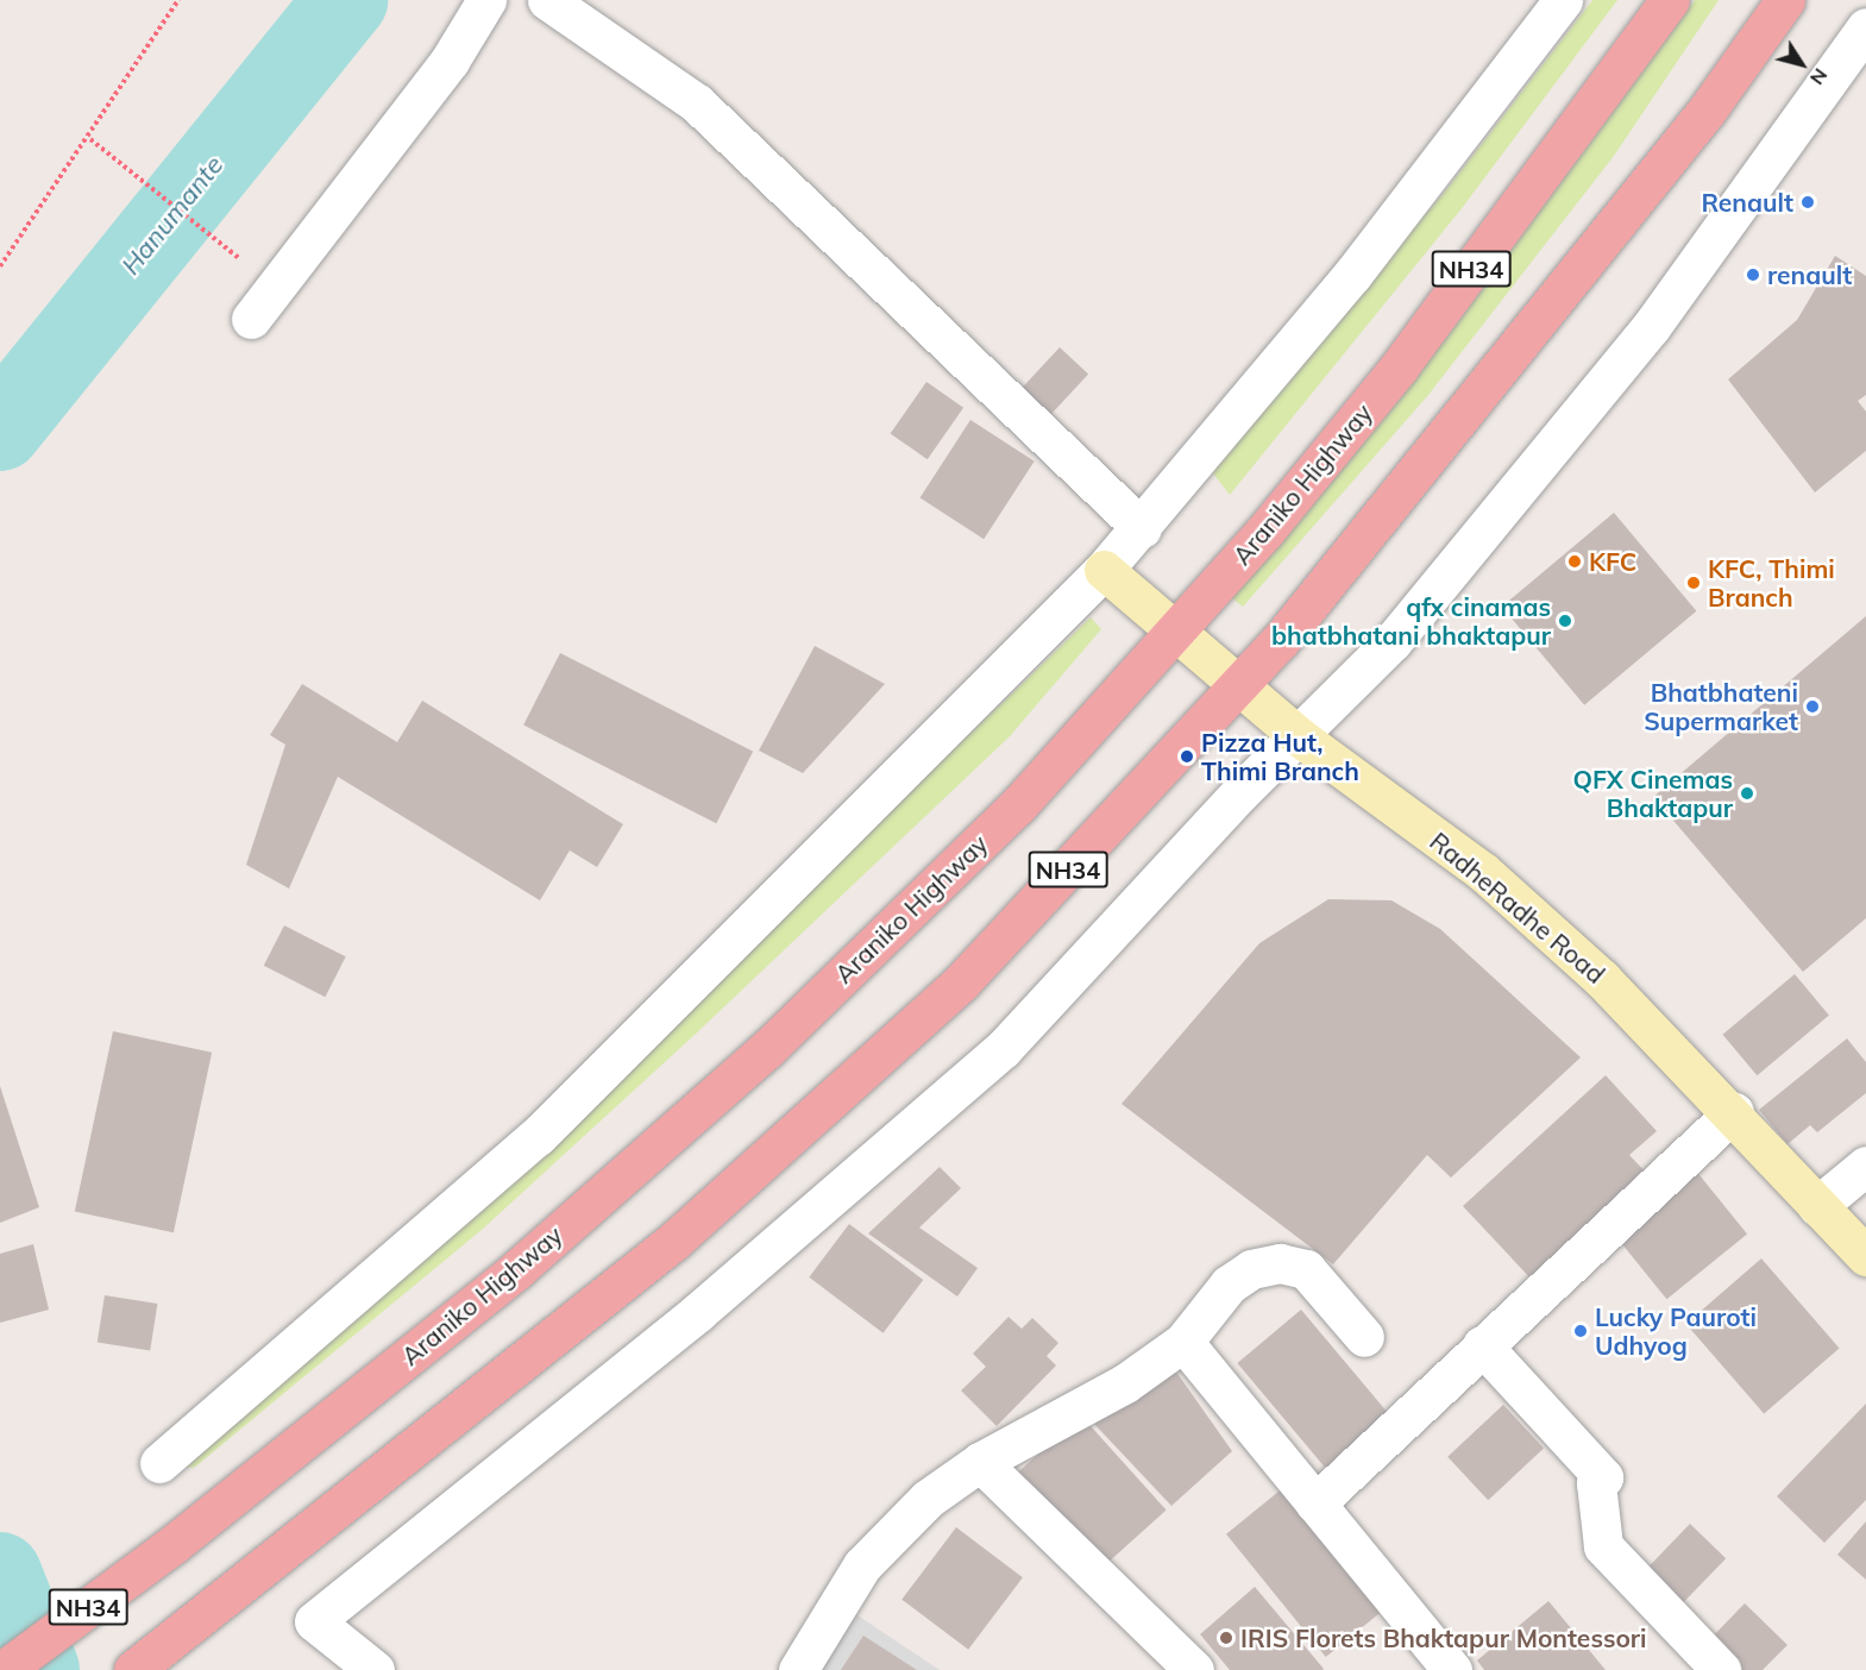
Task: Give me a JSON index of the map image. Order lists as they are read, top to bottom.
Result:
{
  "streets": {
    "highway": ["NH34", "Araniko Highway"],
    "main road": ["RadheRadhe Road"]
  },
  "crossings": [
    ["NH34", "RadheRadhe Road"],
    ["Araniko Highway", "RadheRadhe Road"]
  ],
  "water": ["Hanumante"],
  "places": [
    "Renault",
    "renault",
    "KFC",
    "KFC, Thimi Branch",
    "qfx cinamas bhatbhatani bhaktapur",
    "Bhatbhateni Supermarket",
    "Pizza Hut, Thimi Branch",
    "QFX Cinemas Bhaktapur",
    "Lucky Pauroti Udhyog",
    "IRIS Florets Bhaktapur Montessori"
  ],
  "north": "bottom right"
}
